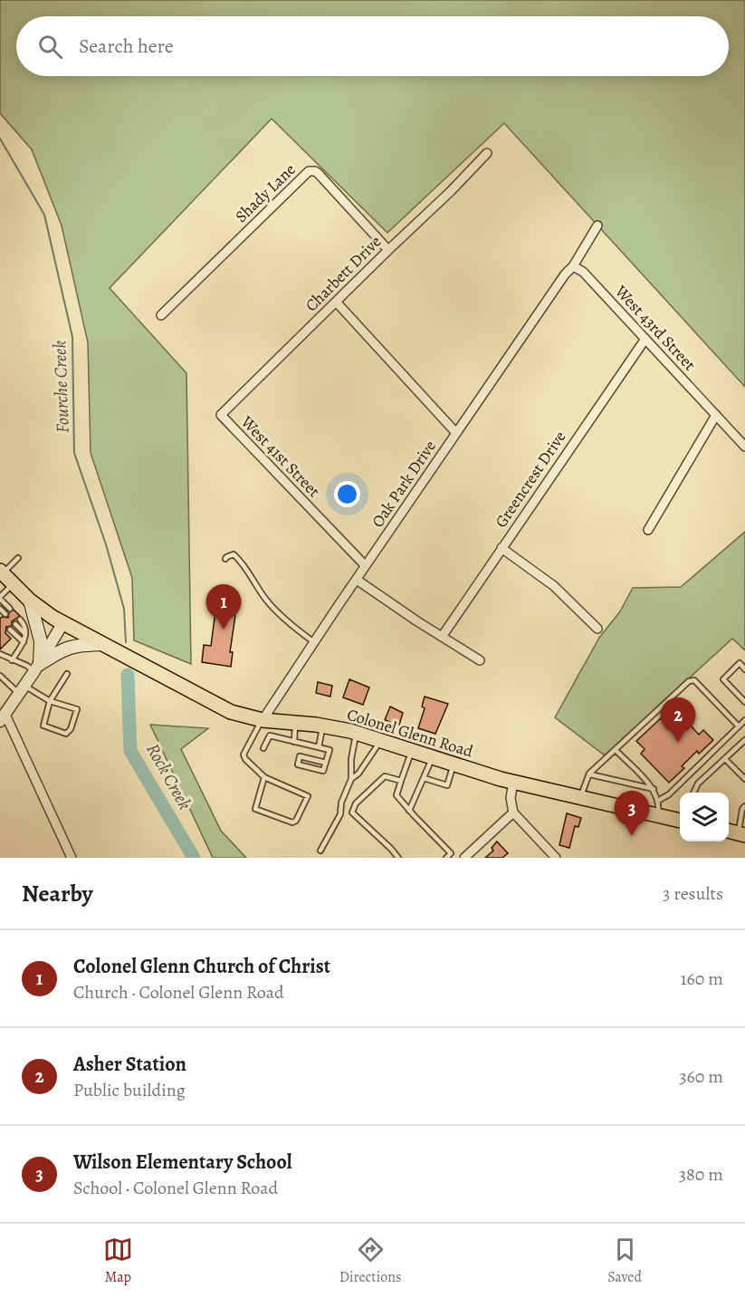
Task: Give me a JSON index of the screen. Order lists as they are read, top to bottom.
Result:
{
  "streets": {
    "main road": ["Colonel Glenn Road"],
    "street": [
      "Shady Lane",
      "Charbett Drive",
      "West 43rd Street",
      "West 41st Street",
      "Greencrest Drive",
      "Oak Park Drive"
    ]
  },
  "crossings": [
    ["Shady Lane", "Charbett Drive"],
    ["Charbett Drive", "West 41st Street"],
    ["West 43rd Street", "Greencrest Drive"],
    ["West 43rd Street", "Oak Park Drive"],
    ["West 41st Street", "Oak Park Drive"],
    ["Oak Park Drive", "Colonel Glenn Road"]
  ],
  "water": ["Fourche Creek", "Rock Creek"],
  "page": {
    "search": "Search here",
    "pins": ["1", "2", "3"],
    "heading": ["Nearby", "3 results"],
    "list": [
      {
        "mark": "1",
        "name": "Colonel Glenn Church of Christ",
        "note": "Church · Colonel Glenn Road",
        "value": "160 m"
      },
      {
        "mark": "2",
        "name": "Asher Station",
        "note": "Public building",
        "value": "360 m"
      },
      {
        "mark": "3",
        "name": "Wilson Elementary School",
        "note": "School · Colonel Glenn Road",
        "value": "380 m"
      }
    ],
    "nav": ["Map", "Directions", "Saved"]
  }
}
